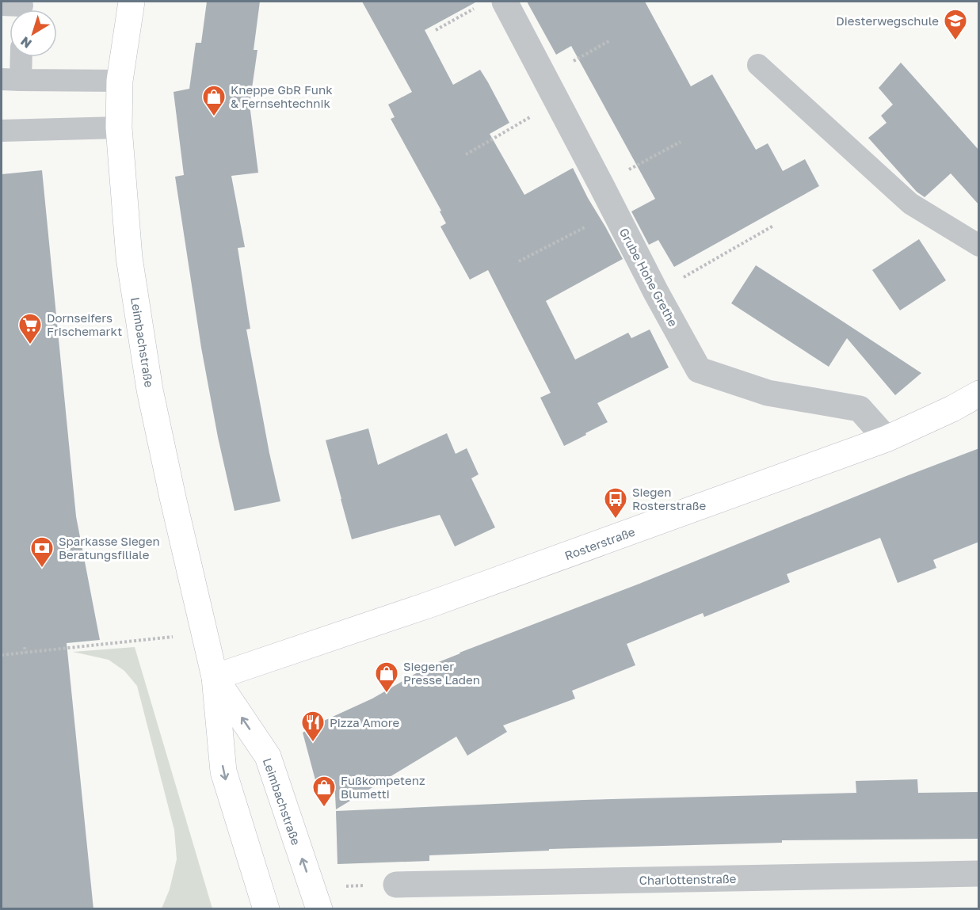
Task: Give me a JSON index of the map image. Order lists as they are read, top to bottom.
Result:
{
  "streets": {
    "main road": ["Leimbachstraße", "Rosterstraße"],
    "street": ["Grube Hohe Grethe", "Charlottenstraße"]
  },
  "crossings": [
    ["Grube Hohe Grethe", "Rosterstraße"],
    ["Leimbachstraße", "Rosterstraße"]
  ],
  "places": {
    "school or university": ["Diesterwegschule"],
    "shop": ["Kneppe GbR Funk & Fernsehtechnik", "Siegener Presse Laden", "Fußkompetenz Blumetti"],
    "supermarket": ["Dornseifers Frischemarkt"],
    "bus stop": ["Siegen Rosterstraße"],
    "bank": ["Sparkasse Siegen Beratungsfiliale"],
    "restaurant": ["Pizza Amore"]
  },
  "north": "bottom left"
}
